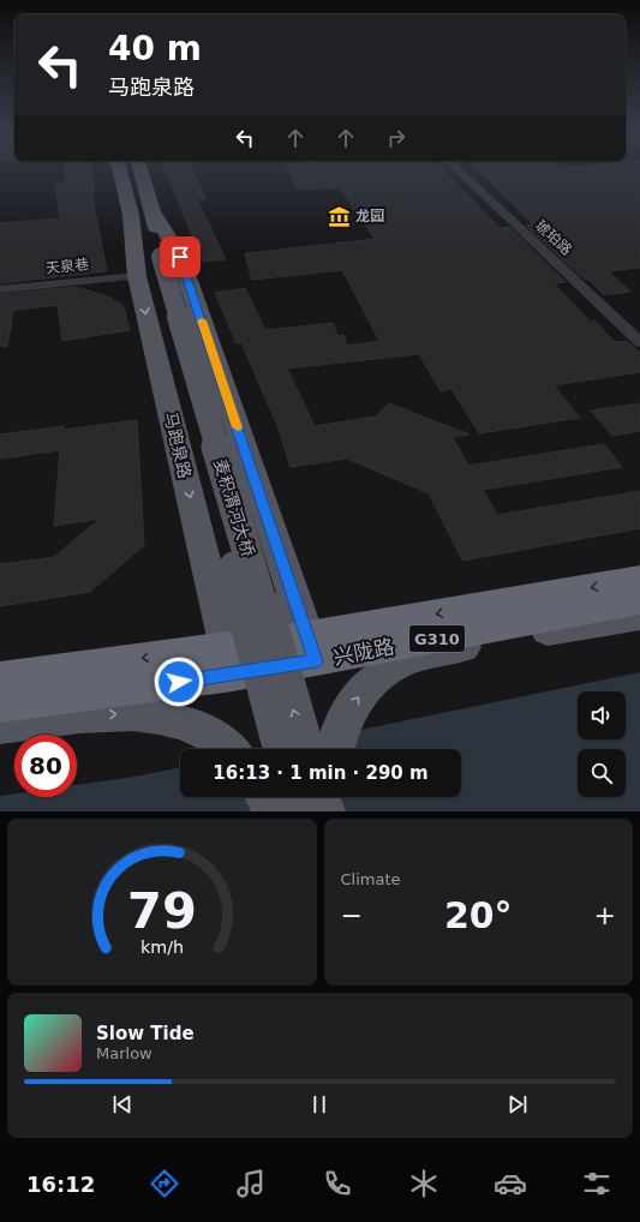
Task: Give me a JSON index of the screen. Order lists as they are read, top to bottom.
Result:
{
  "streets": {
    "highway": ["G310", "兴陇路"],
    "main road": ["马跑泉路", "麦积渭河大桥"],
    "street": ["琥珀路", "天泉巷"]
  },
  "crossings": [
    ["天泉巷", "马跑泉路"],
    ["天泉巷", "麦积渭河大桥"],
    ["马跑泉路", "麦积渭河大桥"],
    ["马跑泉路", "兴陇路"]
  ],
  "places": {
    "museum": ["龙园"]
  },
  "page": {
    "turn": ["40 m", "马跑泉路"],
    "limit": "80",
    "trip": "16:13 · 1 min · 290 m",
    "tile": "Climate",
    "heat": ["−", "20°", "+"],
    "song": ["Slow Tide", "Marlow"],
    "tabs": "16:12",
    "gauge": ["79", "km/h"]
  }
}
